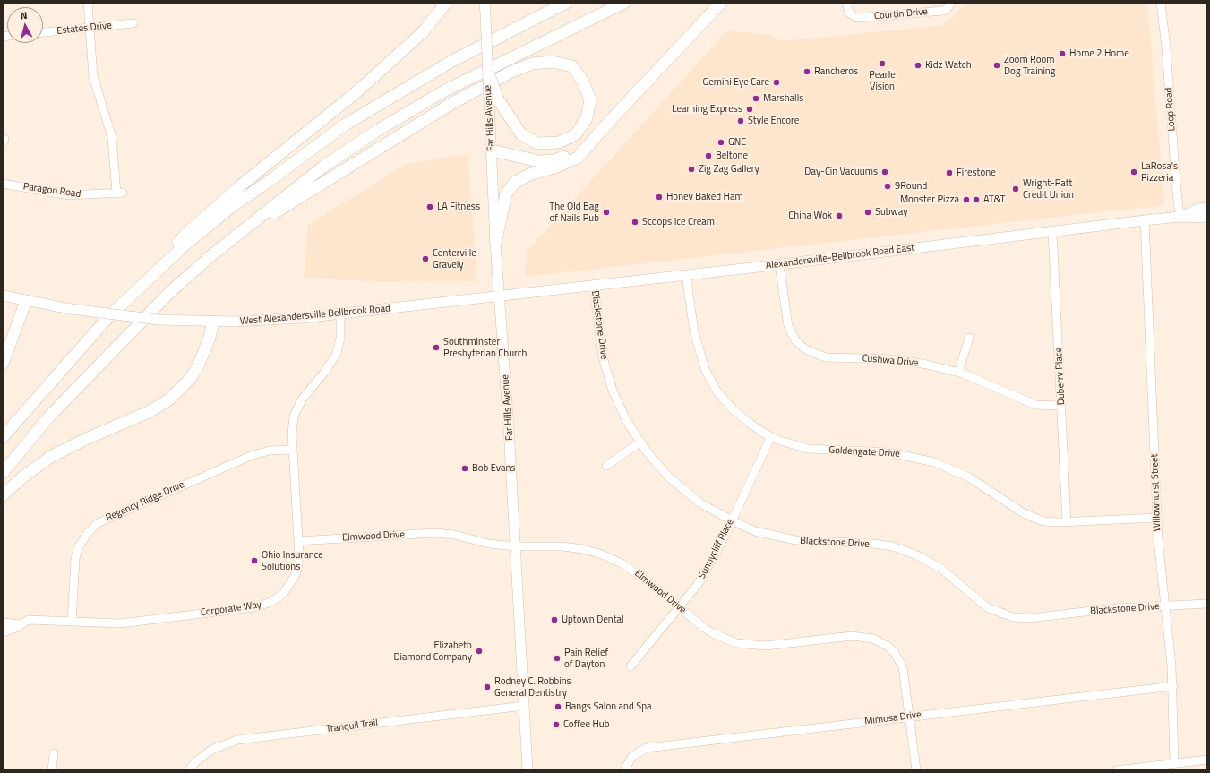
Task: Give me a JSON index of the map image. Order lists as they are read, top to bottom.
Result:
{
  "streets": {
    "main road": ["Far Hills Avenue", "Alexandersville-Bellbrook Road East", "West Alexandersville Bellbrook Road"],
    "street": [
      "Courtin Drive",
      "Estates Drive",
      "Loop Road",
      "Paragon Road",
      "Blackstone Drive",
      "Cushwa Drive",
      "Duberry Place",
      "Goldengate Drive",
      "Willowhurst Street",
      "Regency Ridge Drive",
      "Elmwood Drive",
      "Sunnycliff Place",
      "Corporate Way",
      "Mimosa Drive",
      "Tranquil Trail"
    ]
  },
  "crossings": [
    ["Estates Drive", "Paragon Road"],
    ["Loop Road", "Alexandersville-Bellbrook Road East"],
    ["Far Hills Avenue", "Alexandersville-Bellbrook Road East"],
    ["Far Hills Avenue", "West Alexandersville Bellbrook Road"],
    ["Far Hills Avenue", "Elmwood Drive"],
    ["Far Hills Avenue", "Tranquil Trail"],
    ["Alexandersville-Bellbrook Road East", "West Alexandersville Bellbrook Road"],
    ["Alexandersville-Bellbrook Road East", "Blackstone Drive"],
    ["Alexandersville-Bellbrook Road East", "Cushwa Drive"],
    ["Alexandersville-Bellbrook Road East", "Duberry Place"],
    ["Alexandersville-Bellbrook Road East", "Goldengate Drive"],
    ["Alexandersville-Bellbrook Road East", "Willowhurst Street"],
    ["West Alexandersville Bellbrook Road", "Corporate Way"],
    ["Blackstone Drive", "Willowhurst Street"],
    ["Blackstone Drive", "Sunnycliff Place"],
    ["Cushwa Drive", "Duberry Place"],
    ["Duberry Place", "Goldengate Drive"],
    ["Goldengate Drive", "Willowhurst Street"],
    ["Goldengate Drive", "Sunnycliff Place"],
    ["Willowhurst Street", "Mimosa Drive"],
    ["Regency Ridge Drive", "Corporate Way"],
    ["Elmwood Drive", "Sunnycliff Place"],
    ["Elmwood Drive", "Corporate Way"],
    ["Elmwood Drive", "Mimosa Drive"]
  ],
  "places": [
    "Home 2 Home",
    "Pearle Vision",
    "Kidz Watch",
    "Zoom Room Dog Training",
    "Rancheros",
    "Gemini Eye Care",
    "Marshalls",
    "Learning Express",
    "Style Encore",
    "GNC",
    "Beltone",
    "Zig Zag Gallery",
    "Day-Cin Vacuums",
    "LaRosa's Pizzeria",
    "Firestone",
    "9Round",
    "Wright-Patt Credit Union",
    "Honey Baked Ham",
    "Monster Pizza",
    "AT&T",
    "LA Fitness",
    "The Old Bag of Nails Pub",
    "Subway",
    "China Wok",
    "Scoops Ice Cream",
    "Centerville Gravely",
    "Southminster Presbyterian Church",
    "Bob Evans",
    "Ohio Insurance Solutions",
    "Uptown Dental",
    "Elizabeth Diamond Company",
    "Pain Relief of Dayton",
    "Rodney C. Robbins General Dentistry",
    "Bangs Salon and Spa",
    "Coffee Hub"
  ],
  "north": "top"
}
